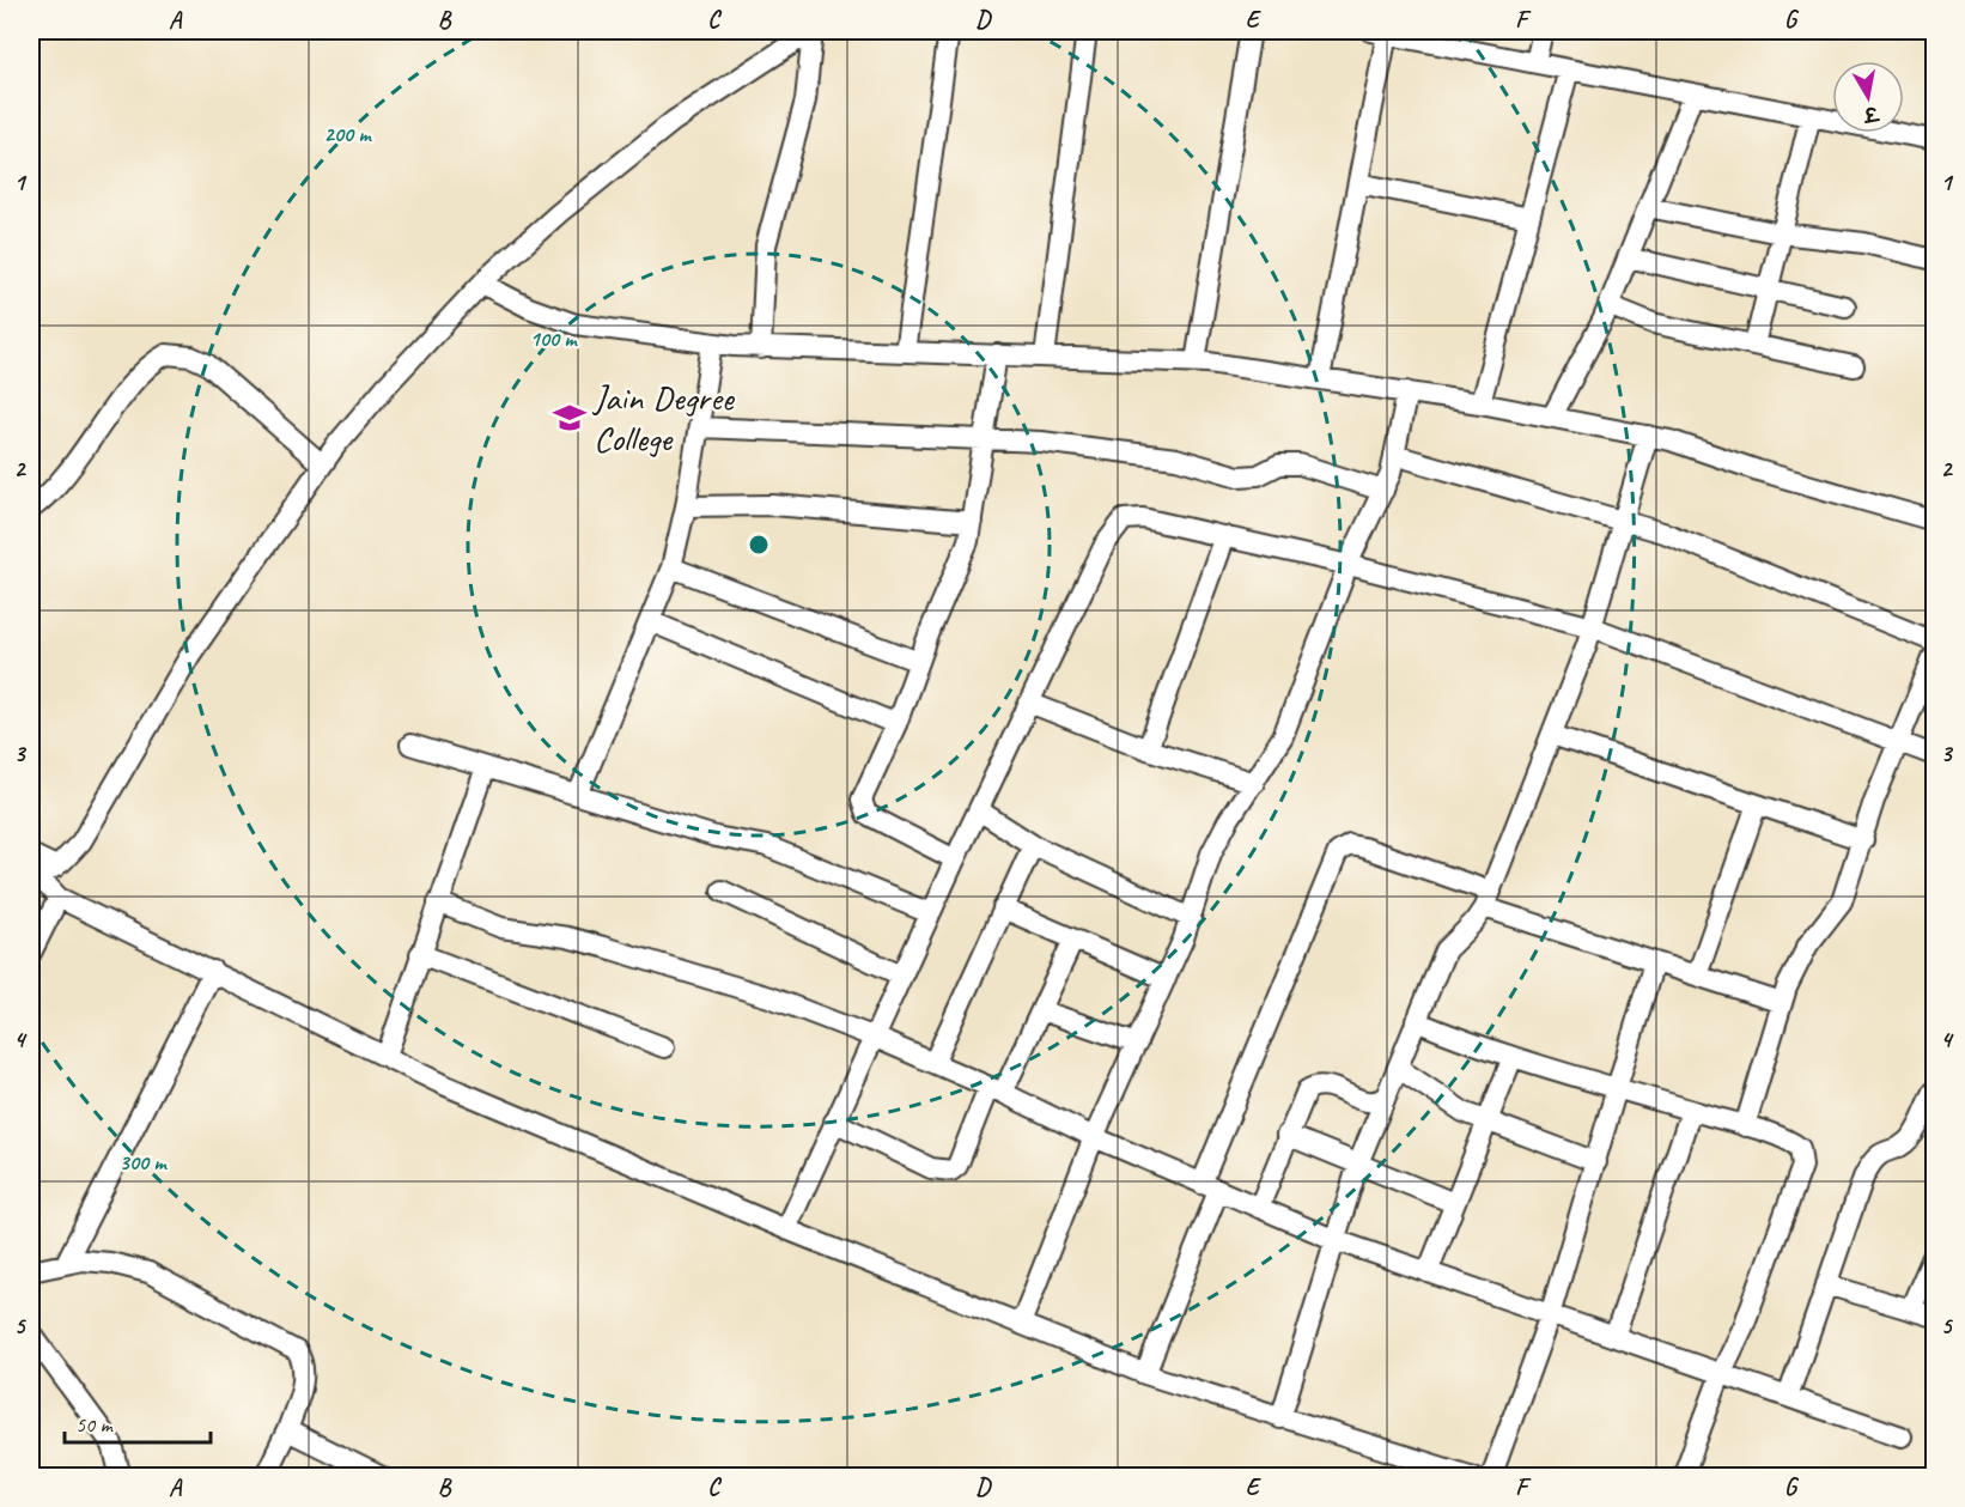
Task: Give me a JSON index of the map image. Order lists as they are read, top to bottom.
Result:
{
  "places": {
    "school or university": ["Jain Degree College"]
  },
  "scale_bar": "50 m",
  "north": "bottom",
  "grid": {
    "columns": [
      "A",
      "B",
      "C",
      "D",
      "E",
      "F",
      "G"
    ],
    "rows": [
      "1",
      "2",
      "3",
      "4",
      "5"
    ]
  },
  "rings": ["200 m", "100 m", "300 m"]
}
